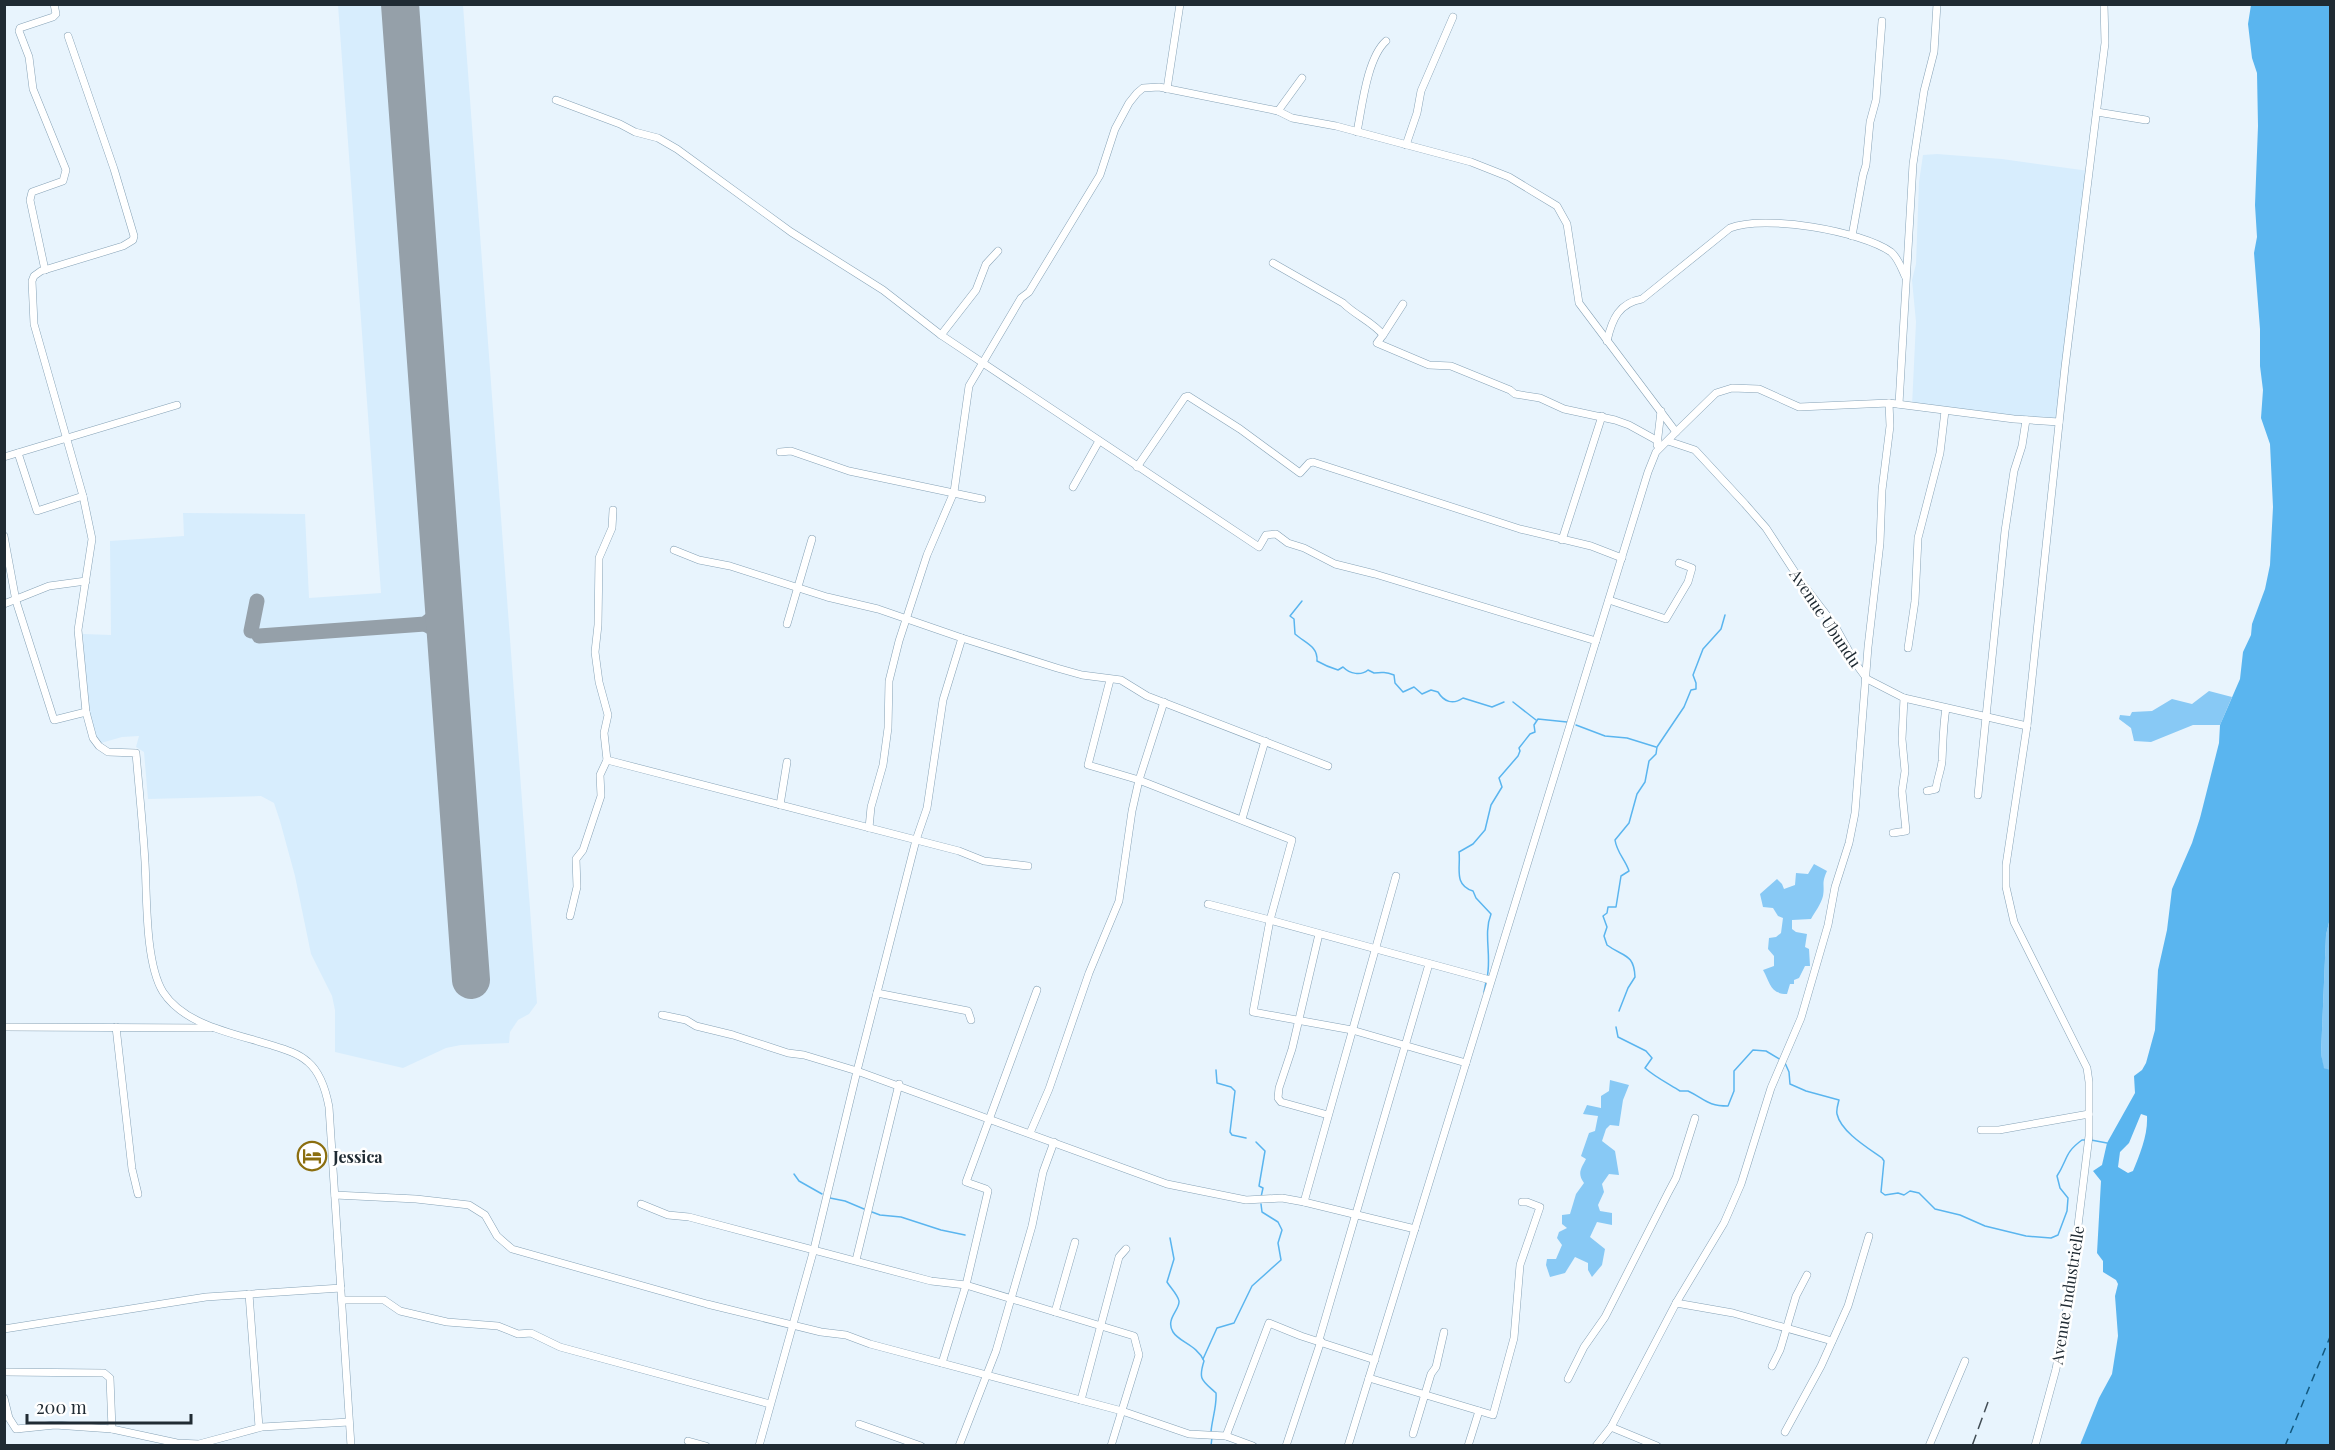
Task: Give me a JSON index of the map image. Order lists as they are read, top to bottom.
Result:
{
  "streets": {
    "street": ["Avenue Ubundu", "Avenue Industrielle"]
  },
  "crossings": [
    ["Avenue Ubundu", "Avenue Industrielle"]
  ],
  "places": {
    "hotel": ["Jessica"]
  },
  "scale_bar": "200 m"
}
